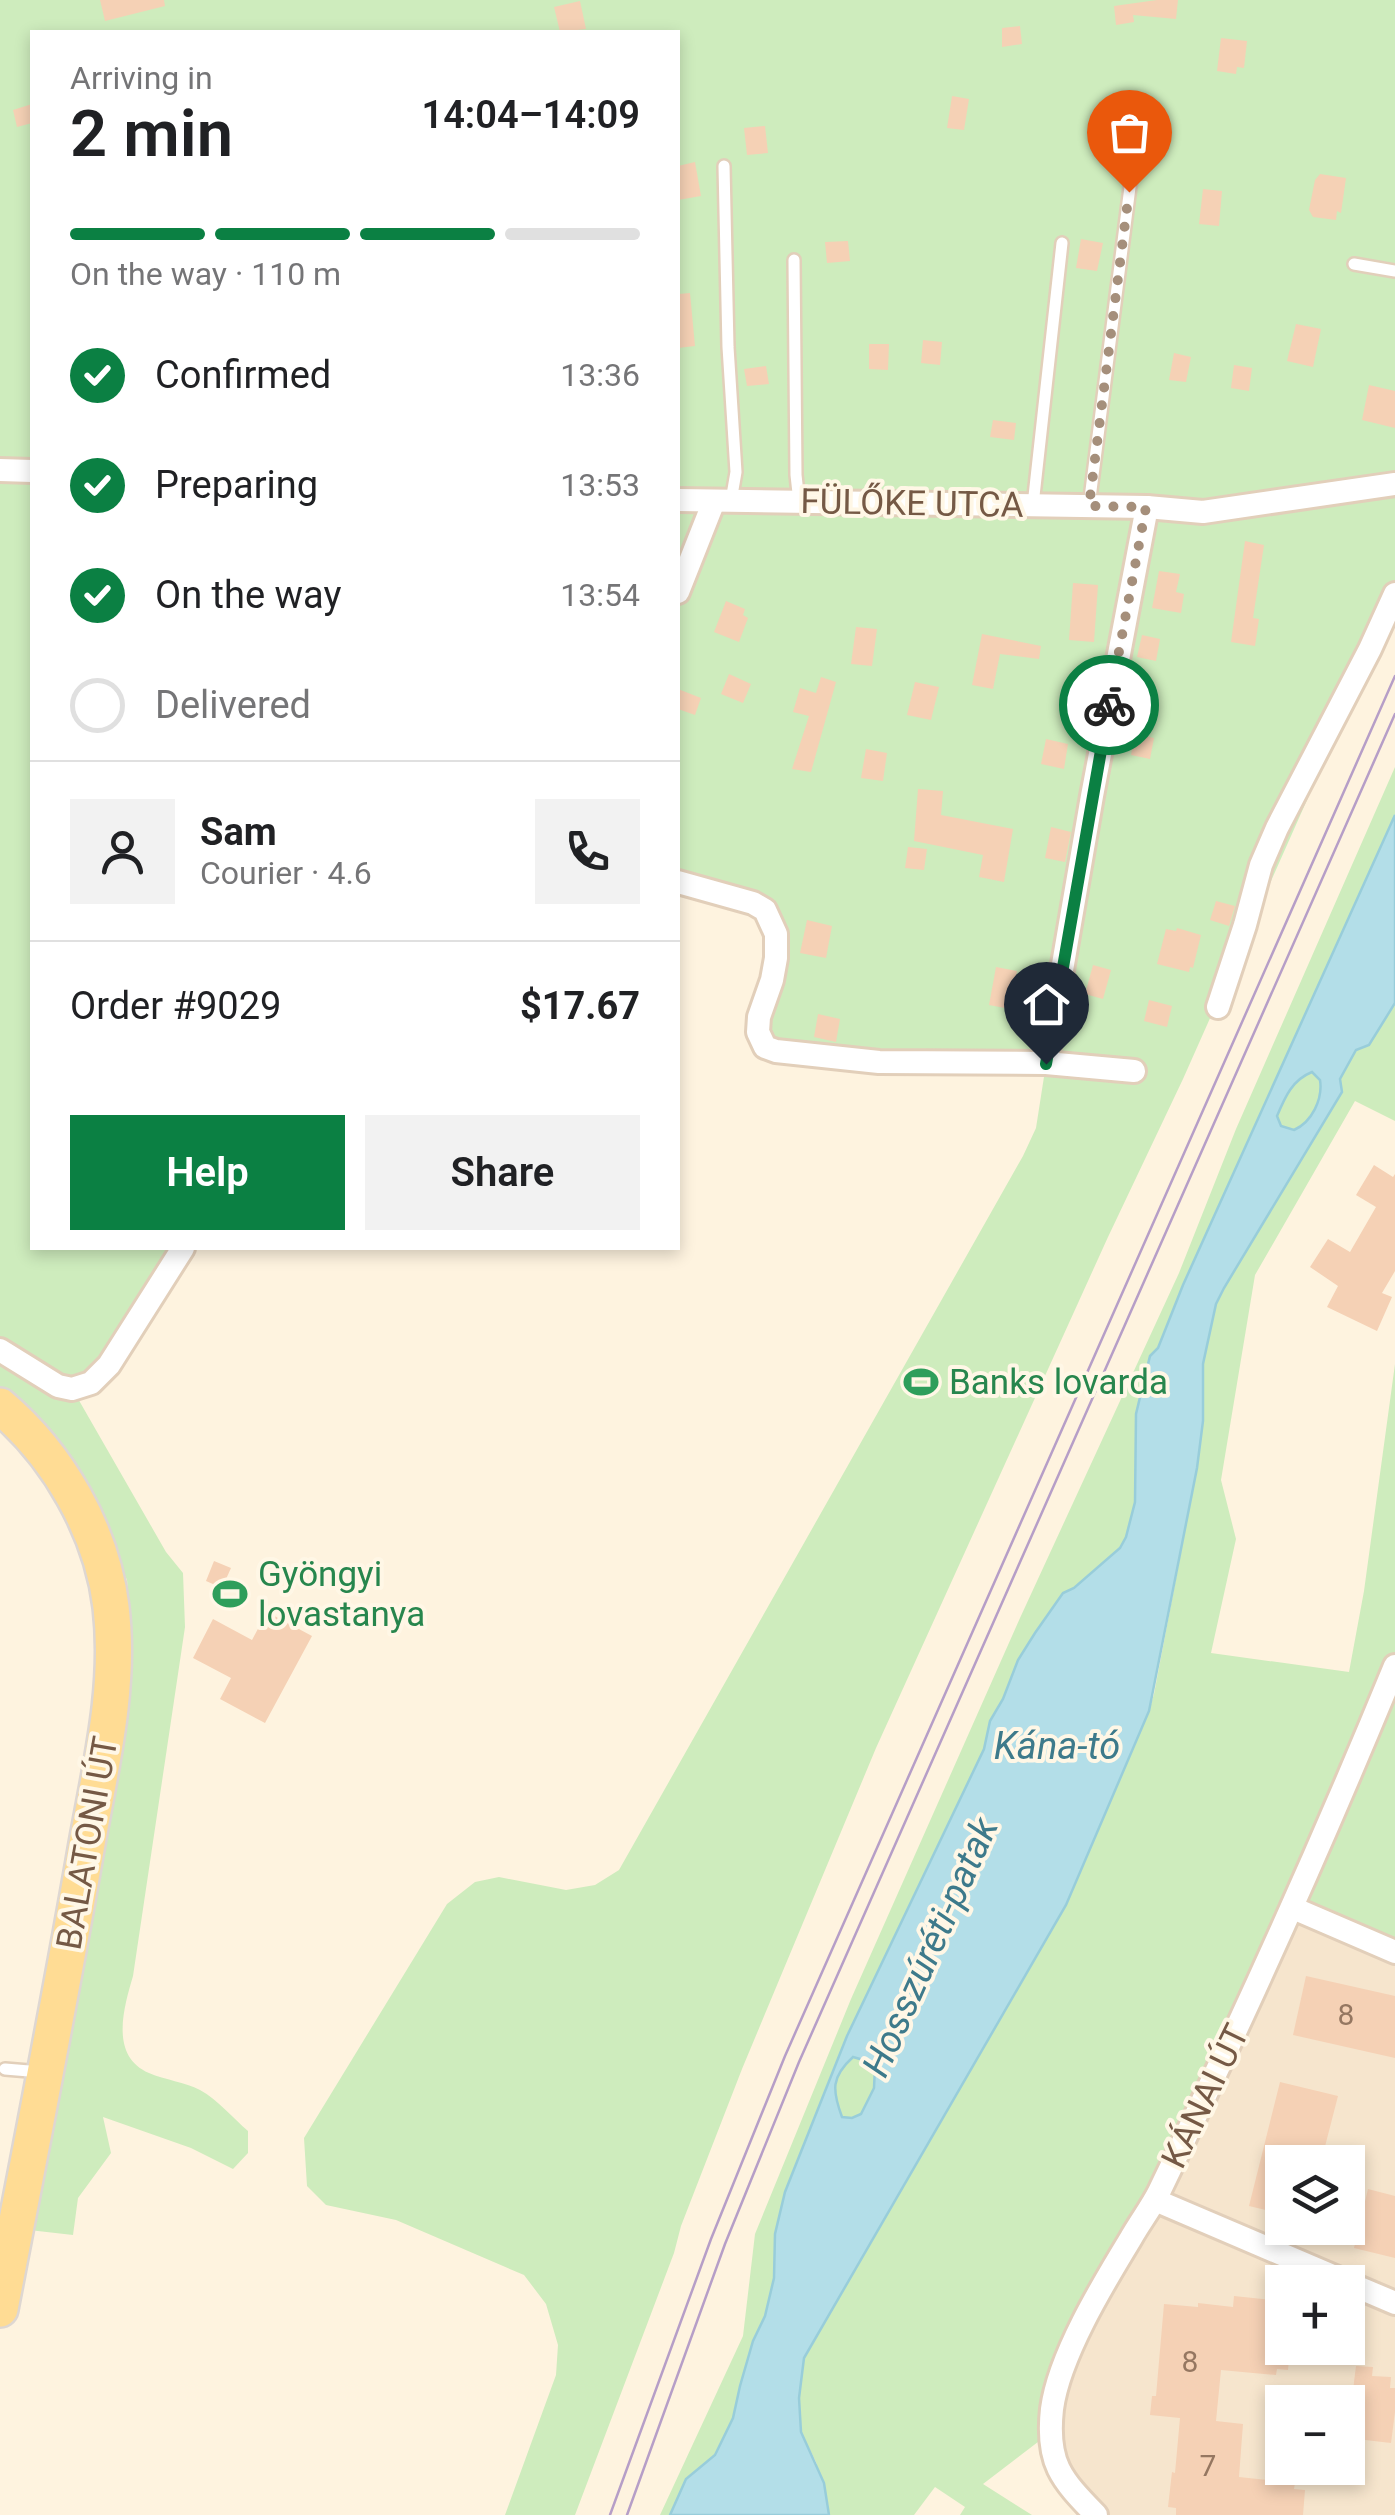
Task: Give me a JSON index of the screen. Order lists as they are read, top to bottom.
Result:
{
  "streets": {
    "main road": ["BALATONI ÚT"],
    "street": ["FÜLŐKE UTCA", "KÁNAI ÚT"]
  },
  "water": ["Kána-tó", "Hosszúréti-patak"],
  "places": {
    "sports": ["Banks lovarda", "Gyöngyi lovastanya"]
  },
  "house_numbers": ["8", "8", "7"],
  "page": {
    "heading": ["2 min", "Arriving in", "14:04–14:09"],
    "panel": [
      "Sam",
      "Courier · 4.6",
      "Order #9029",
      "$17.67"
    ],
    "bar": "On the way · 110 m",
    "list": [
      ["Confirmed", "13:36"],
      ["Preparing", "13:53"],
      ["On the way", "13:54"],
      "Delivered"
    ],
    "buttons": ["Help", "Share"],
    "map_buttons": ["+", "−"]
  }
}
